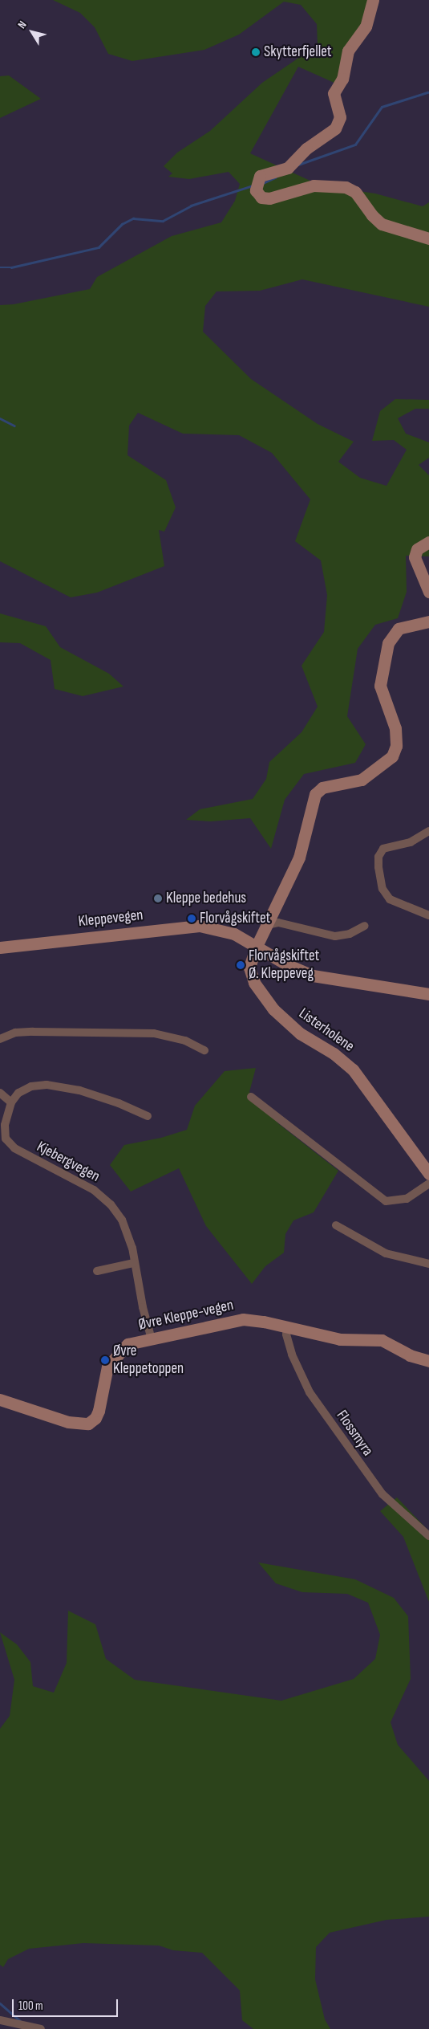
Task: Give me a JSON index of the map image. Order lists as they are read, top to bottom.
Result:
{
  "streets": {
    "street": [
      "Kleppevegen",
      "Listerholene",
      "Kjebergvegen",
      "Øvre Kleppe-vegen",
      "Flossmyra"
    ]
  },
  "crossings": [
    ["Kleppevegen", "Listerholene"],
    ["Kjebergvegen", "Øvre Kleppe-vegen"],
    ["Øvre Kleppe-vegen", "Flossmyra"]
  ],
  "places": [
    "Skytterfjellet",
    "Kleppe bedehus",
    "Florvågskiftet",
    "Florvågskiftet Ø. Kleppeveg",
    "Øvre Kleppetoppen"
  ],
  "scale_bar": "100 m",
  "north": "top left"
}
